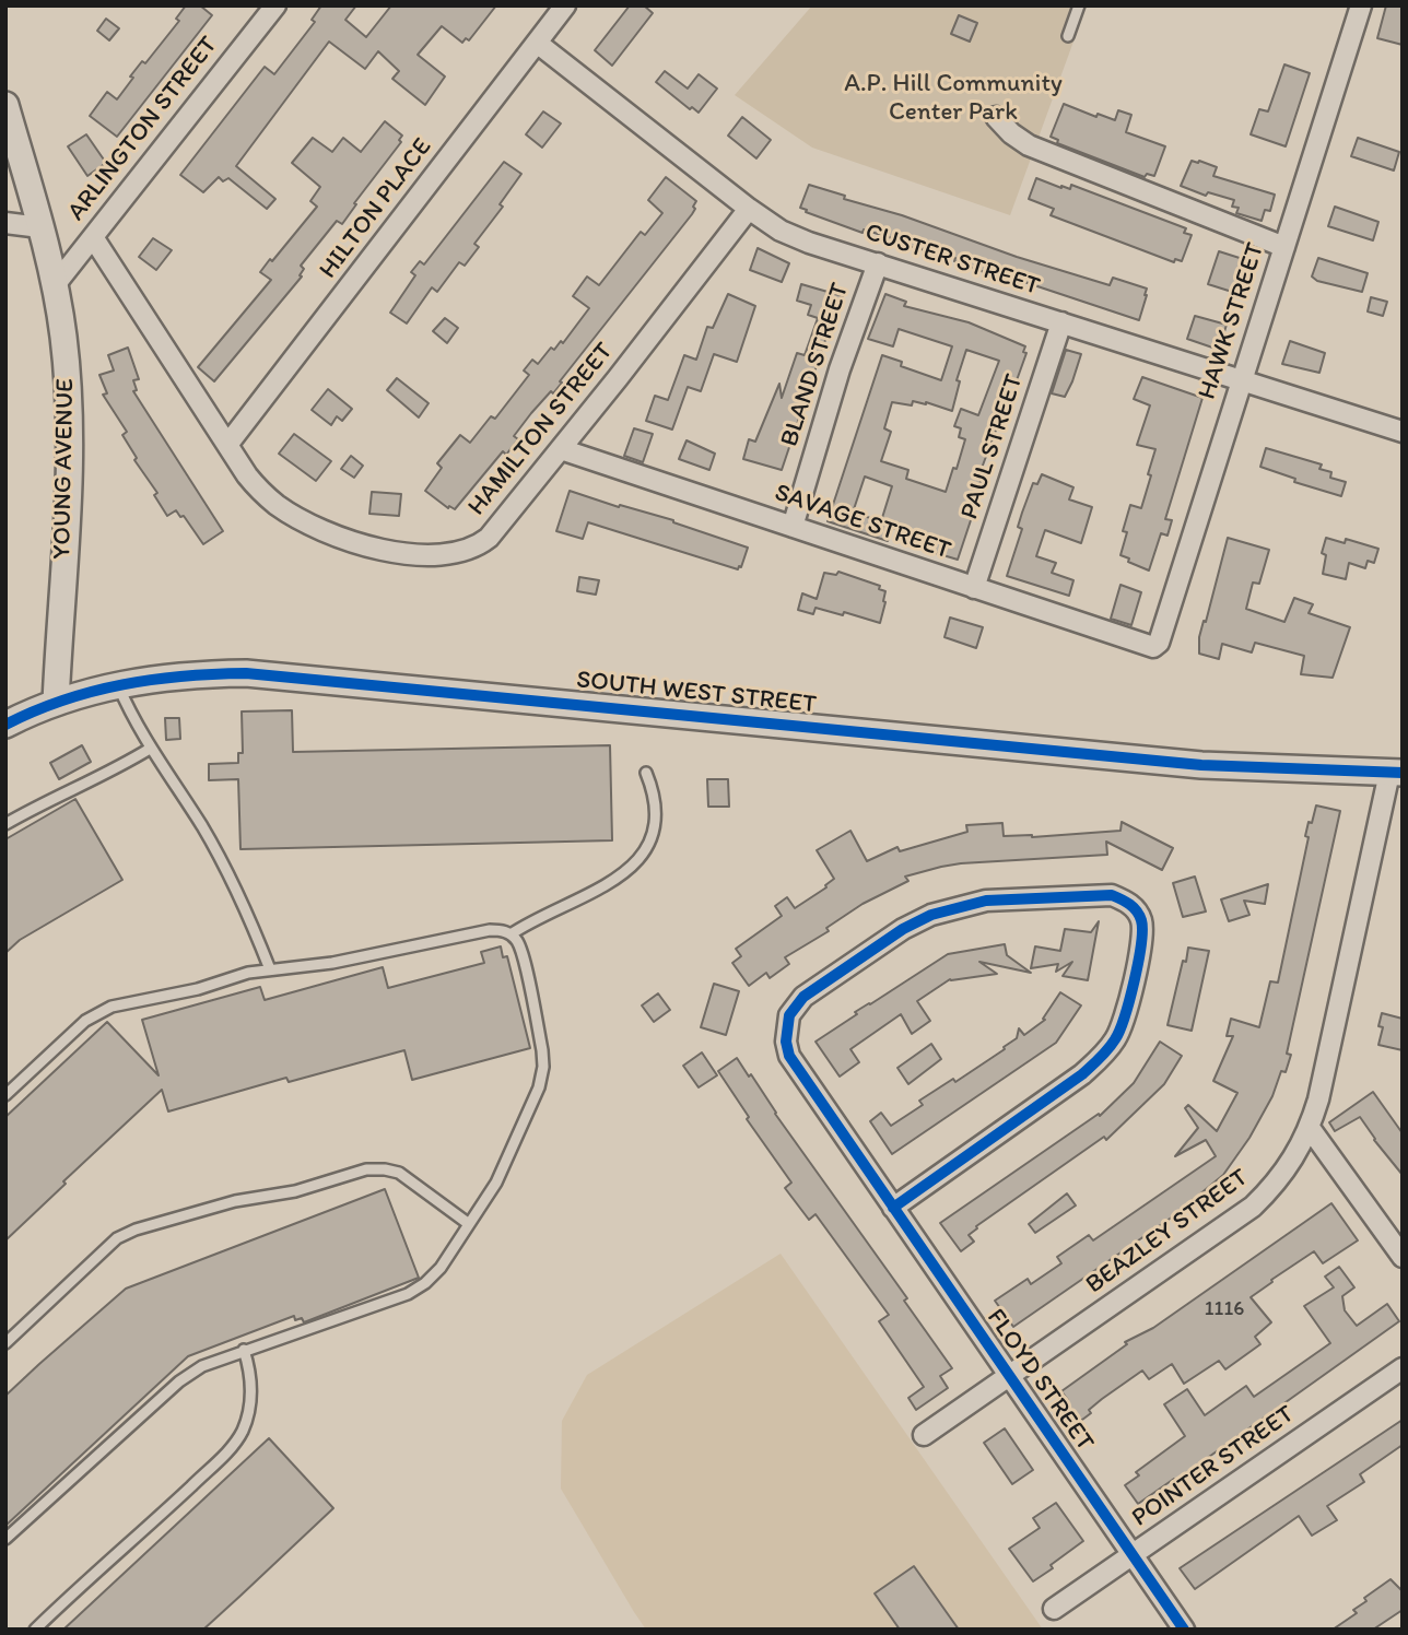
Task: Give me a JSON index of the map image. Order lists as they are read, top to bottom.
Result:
{
  "streets": {
    "street": [
      "ARLINGTON STREET",
      "HILTON PLACE",
      "CUSTER STREET",
      "HAWK STREET",
      "BLAND STREET",
      "HAMILTON STREET",
      "PAUL STREET",
      "YOUNG AVENUE",
      "SAVAGE STREET",
      "SOUTH WEST STREET",
      "BEAZLEY STREET",
      "FLOYD STREET",
      "POINTER STREET"
    ]
  },
  "crossings": [
    ["ARLINGTON STREET", "HAMILTON STREET"],
    ["ARLINGTON STREET", "YOUNG AVENUE"],
    ["HILTON PLACE", "CUSTER STREET"],
    ["HILTON PLACE", "HAMILTON STREET"],
    ["CUSTER STREET", "HAWK STREET"],
    ["CUSTER STREET", "BLAND STREET"],
    ["CUSTER STREET", "HAMILTON STREET"],
    ["CUSTER STREET", "PAUL STREET"],
    ["HAWK STREET", "SAVAGE STREET"],
    ["BLAND STREET", "SAVAGE STREET"],
    ["HAMILTON STREET", "SAVAGE STREET"],
    ["PAUL STREET", "SAVAGE STREET"],
    ["YOUNG AVENUE", "SOUTH WEST STREET"],
    ["SOUTH WEST STREET", "BEAZLEY STREET"],
    ["BEAZLEY STREET", "FLOYD STREET"],
    ["FLOYD STREET", "POINTER STREET"]
  ],
  "parks": ["A.P. Hill Community Center Park"],
  "house_numbers": ["1116"]
}
